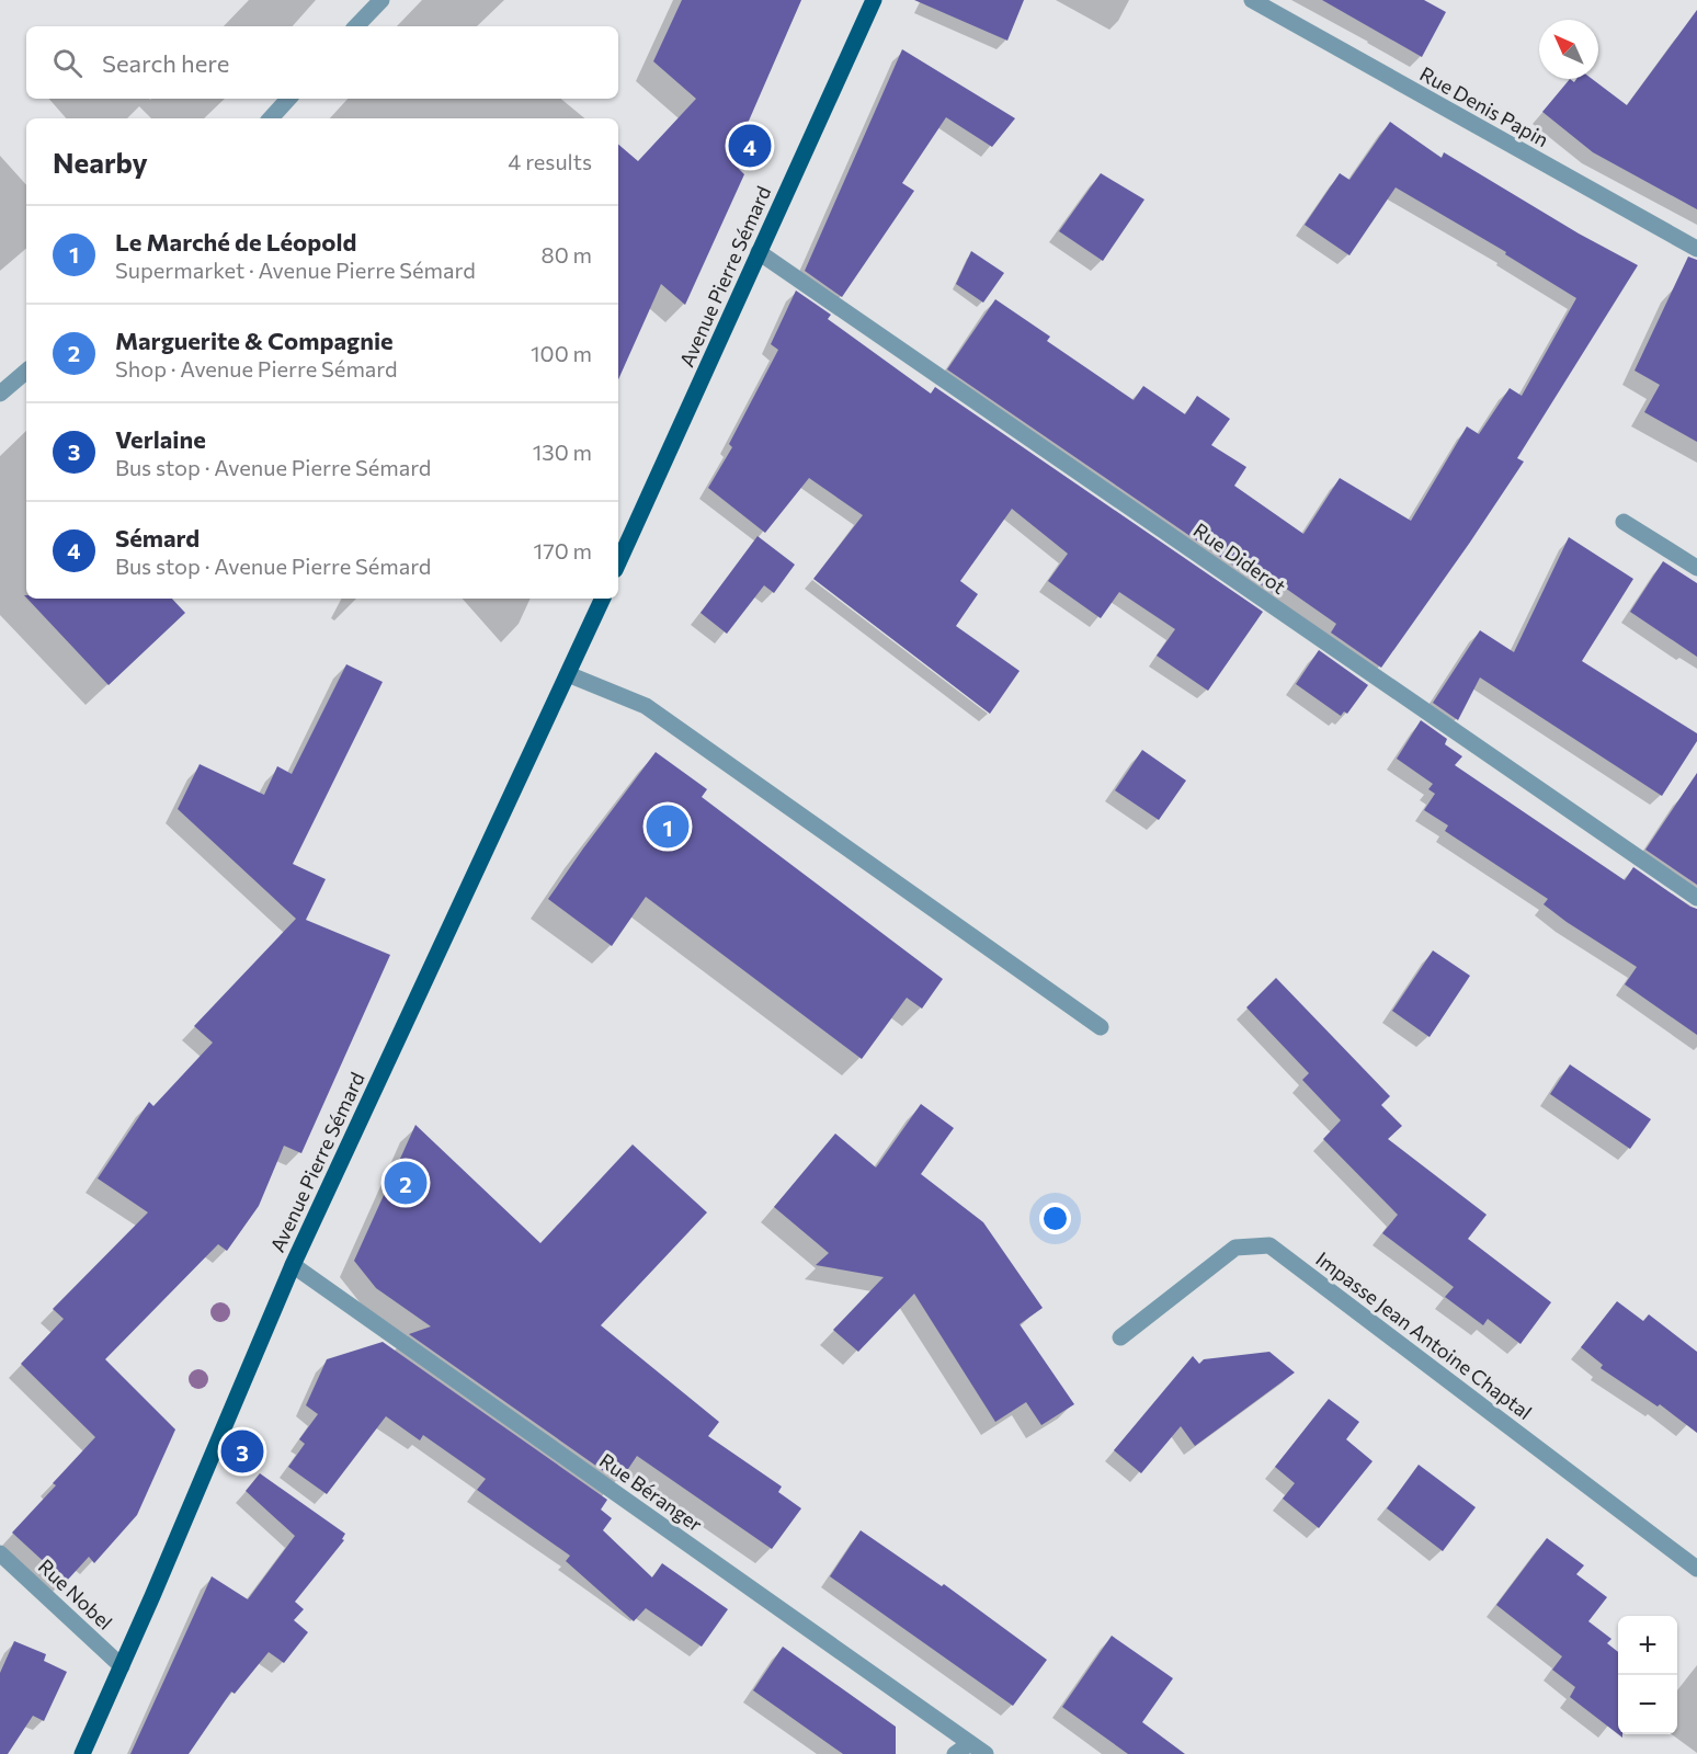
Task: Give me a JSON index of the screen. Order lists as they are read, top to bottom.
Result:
{
  "streets": {
    "main road": ["Avenue Pierre Sémard"],
    "street": [
      "Rue Denis Papin",
      "Rue Diderot",
      "Impasse Jean Antoine Chaptal",
      "Rue Béranger",
      "Rue Nobel"
    ]
  },
  "crossings": [
    ["Avenue Pierre Sémard", "Rue Diderot"],
    ["Avenue Pierre Sémard", "Rue Béranger"],
    ["Avenue Pierre Sémard", "Rue Nobel"]
  ],
  "north": "top left",
  "page": {
    "search": "Search here",
    "heading": ["Nearby", "4 results"],
    "pins": [
      "4",
      "1",
      "2",
      "3"
    ],
    "list": [
      {
        "mark": "1",
        "name": "Le Marché de Léopold",
        "note": "Supermarket · Avenue Pierre Sémard",
        "value": "80 m"
      },
      {
        "mark": "2",
        "name": "Marguerite & Compagnie",
        "note": "Shop · Avenue Pierre Sémard",
        "value": "100 m"
      },
      {
        "mark": "3",
        "name": "Verlaine",
        "note": "Bus stop · Avenue Pierre Sémard",
        "value": "130 m"
      },
      {
        "mark": "4",
        "name": "Sémard",
        "note": "Bus stop · Avenue Pierre Sémard",
        "value": "170 m"
      }
    ],
    "map_buttons": ["+", "−"]
  }
}
